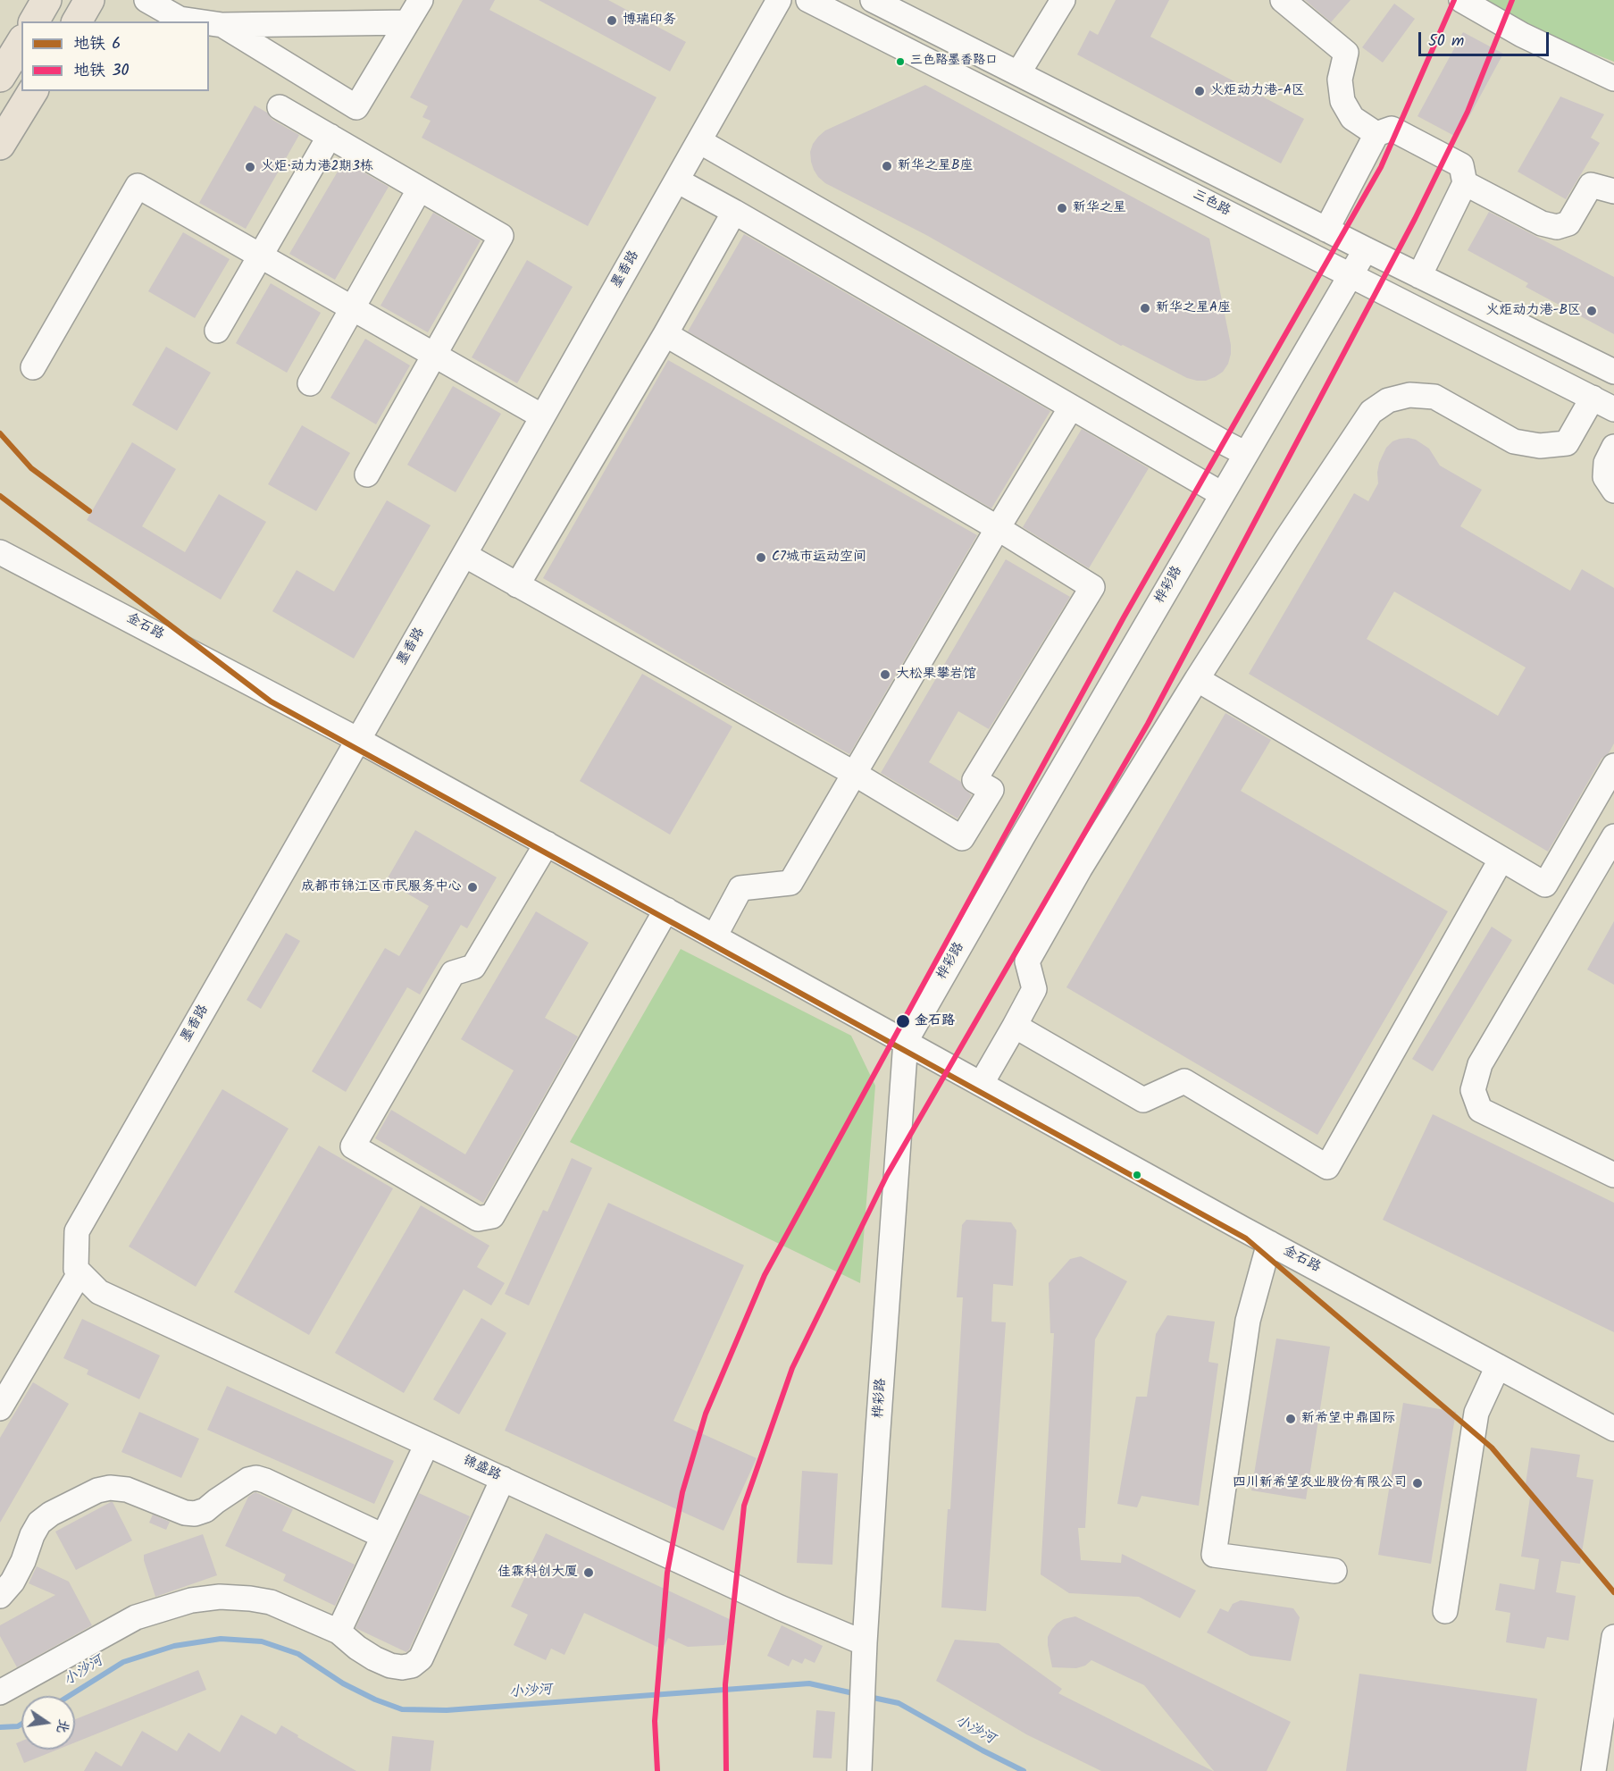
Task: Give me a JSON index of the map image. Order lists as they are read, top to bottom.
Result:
{
  "streets": {
    "street": [
      "三色路",
      "墨香路",
      "桦彩路",
      "金石路",
      "锦盛路"
    ]
  },
  "crossings": [
    ["三色路", "桦彩路"],
    ["墨香路", "金石路"],
    ["墨香路", "锦盛路"],
    ["桦彩路", "金石路"],
    ["桦彩路", "锦盛路"]
  ],
  "water": ["小沙河"],
  "places": [
    "博瑞印务",
    "三色路墨香路口",
    "火炬动力港-A区",
    "新华之星B座",
    "火炬·动力港2期3栋",
    "新华之星",
    "新华之星A座",
    "火炬动力港-B区",
    "C7城市运动空间",
    "大松果攀岩馆",
    "成都市锦江区市民服务中心",
    "金石路",
    "新希望中鼎国际",
    "四川新希望农业股份有限公司",
    "佳霖科创大厦"
  ],
  "lines": ["metro line 30", "metro line 6"],
  "legend": ["地铁 6", "地铁 30"],
  "scale_bar": "50 m",
  "north": "right"
}
